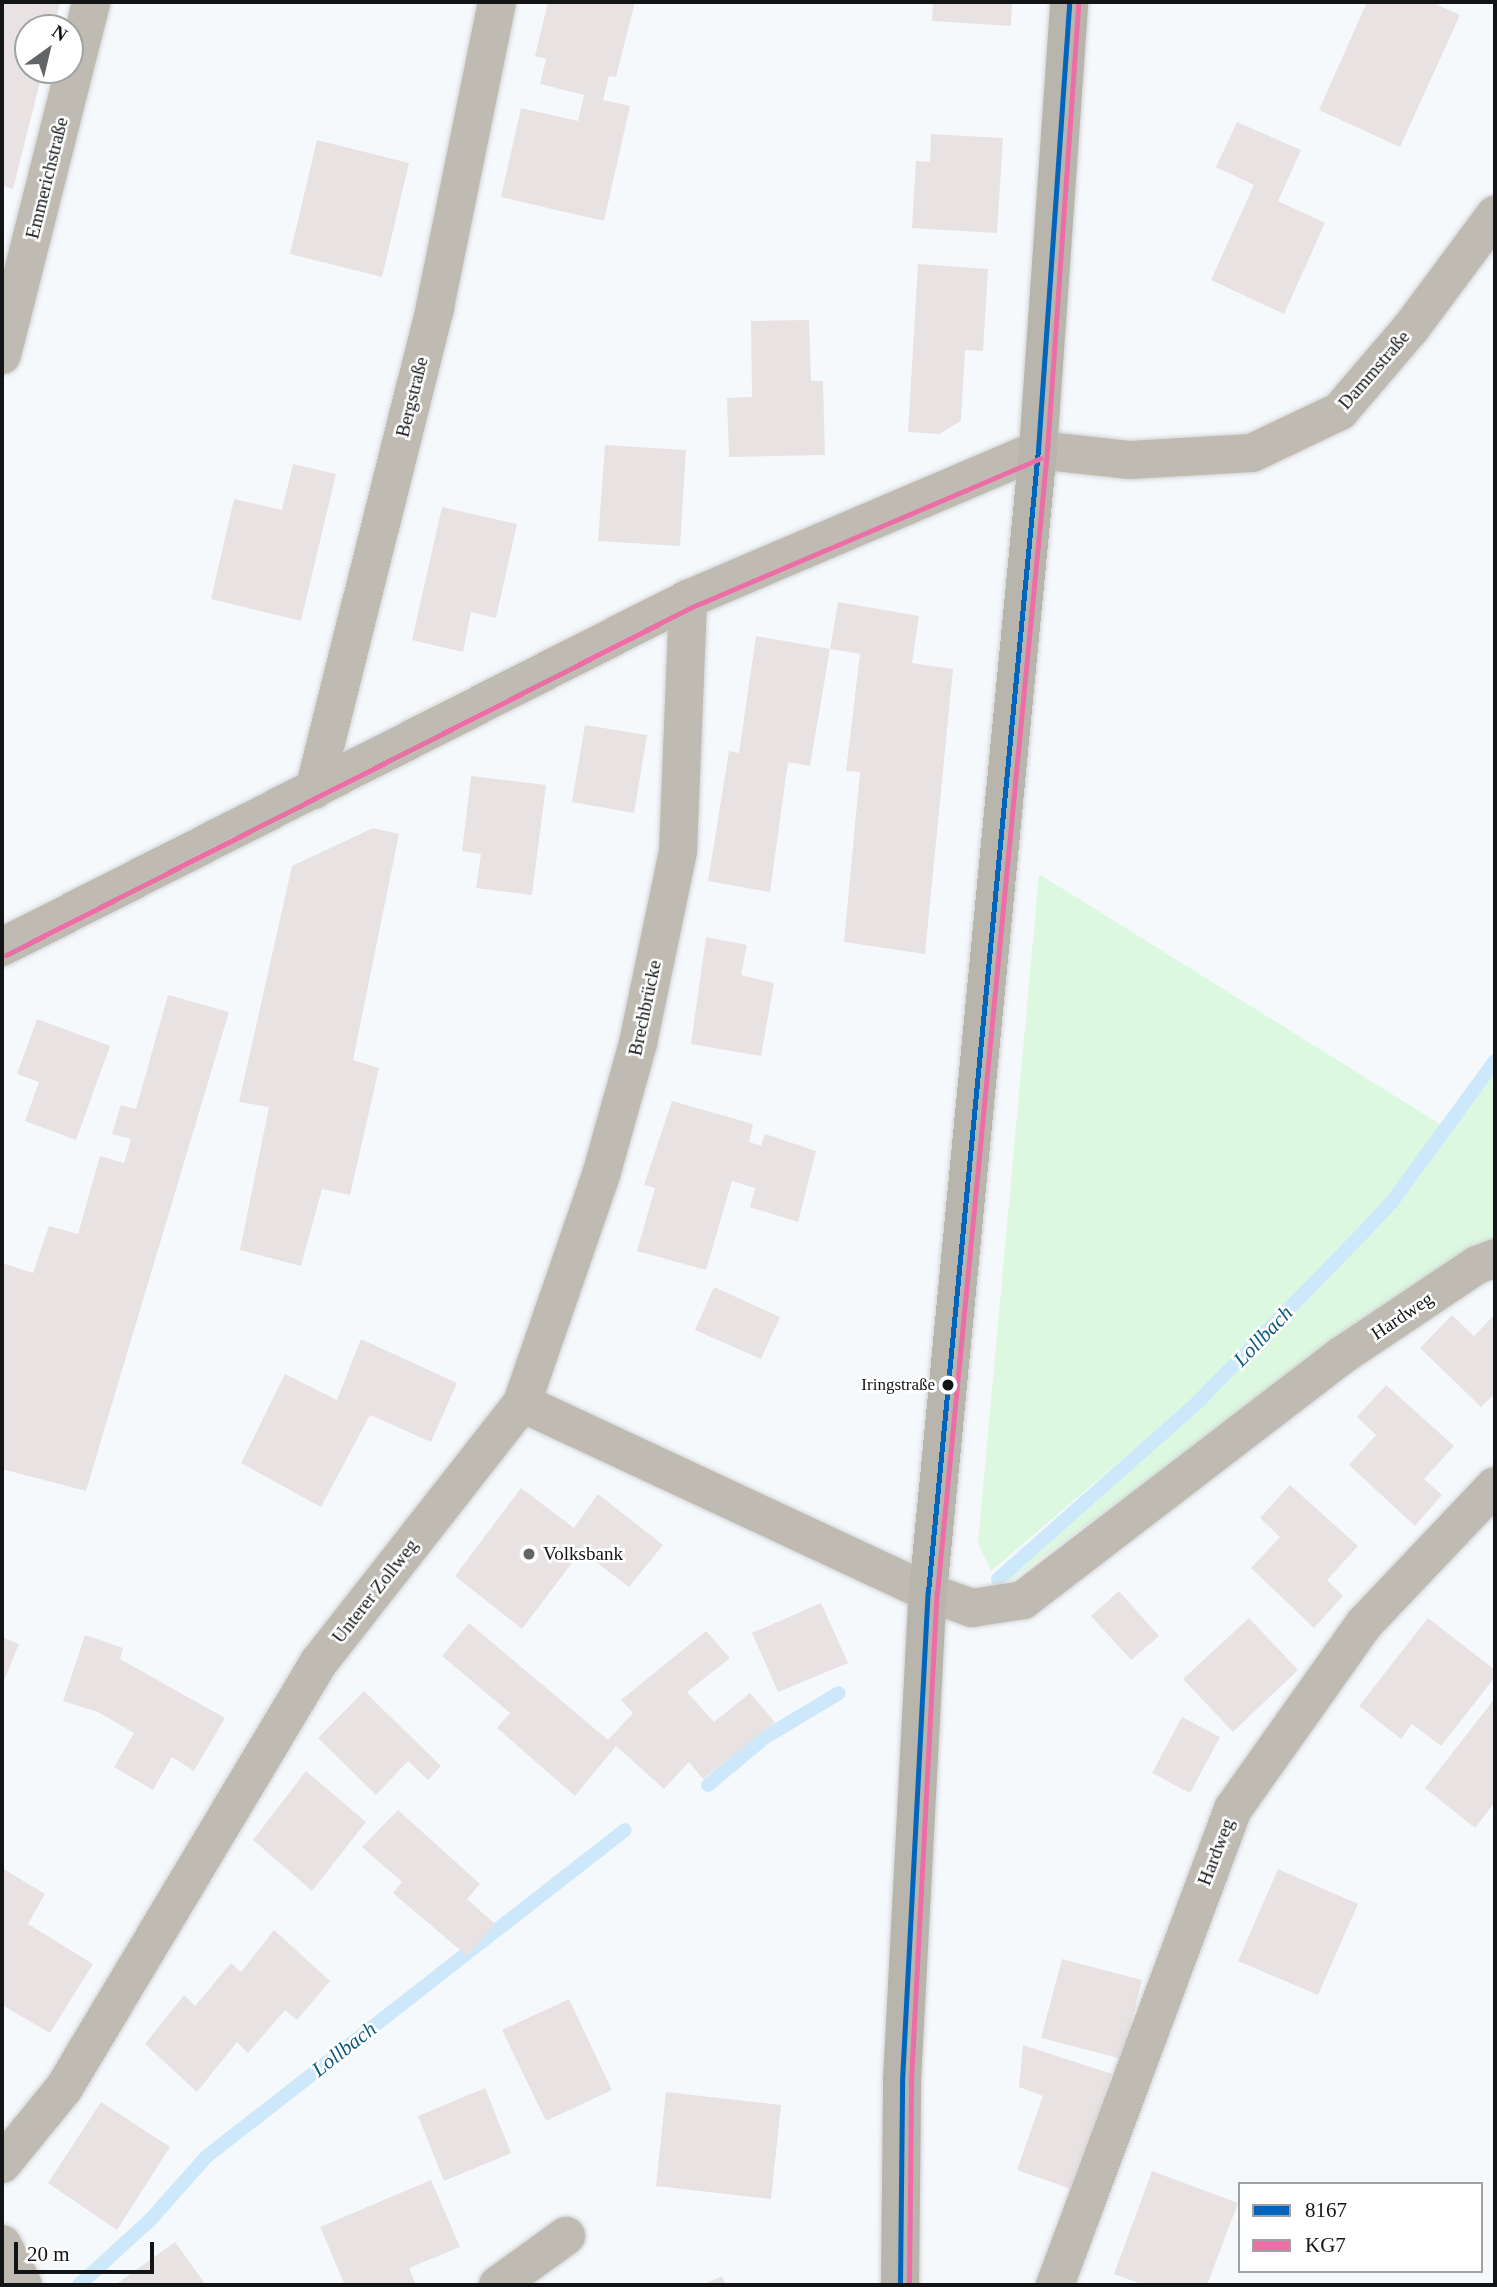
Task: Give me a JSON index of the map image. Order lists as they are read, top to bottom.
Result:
{
  "streets": {
    "street": [
      "Emmerichstraße",
      "Dammstraße",
      "Bergstraße",
      "Brechbrücke",
      "Hardweg",
      "Unterer Zollweg"
    ]
  },
  "crossings": [
    ["Brechbrücke", "Unterer Zollweg"]
  ],
  "water": ["Lollbach"],
  "places": ["Iringstraße", "Volksbank"],
  "lines": ["transit line 8167", "transit line KG7"],
  "legend": ["8167", "KG7"],
  "scale_bar": "20 m",
  "north": "top right"
}
